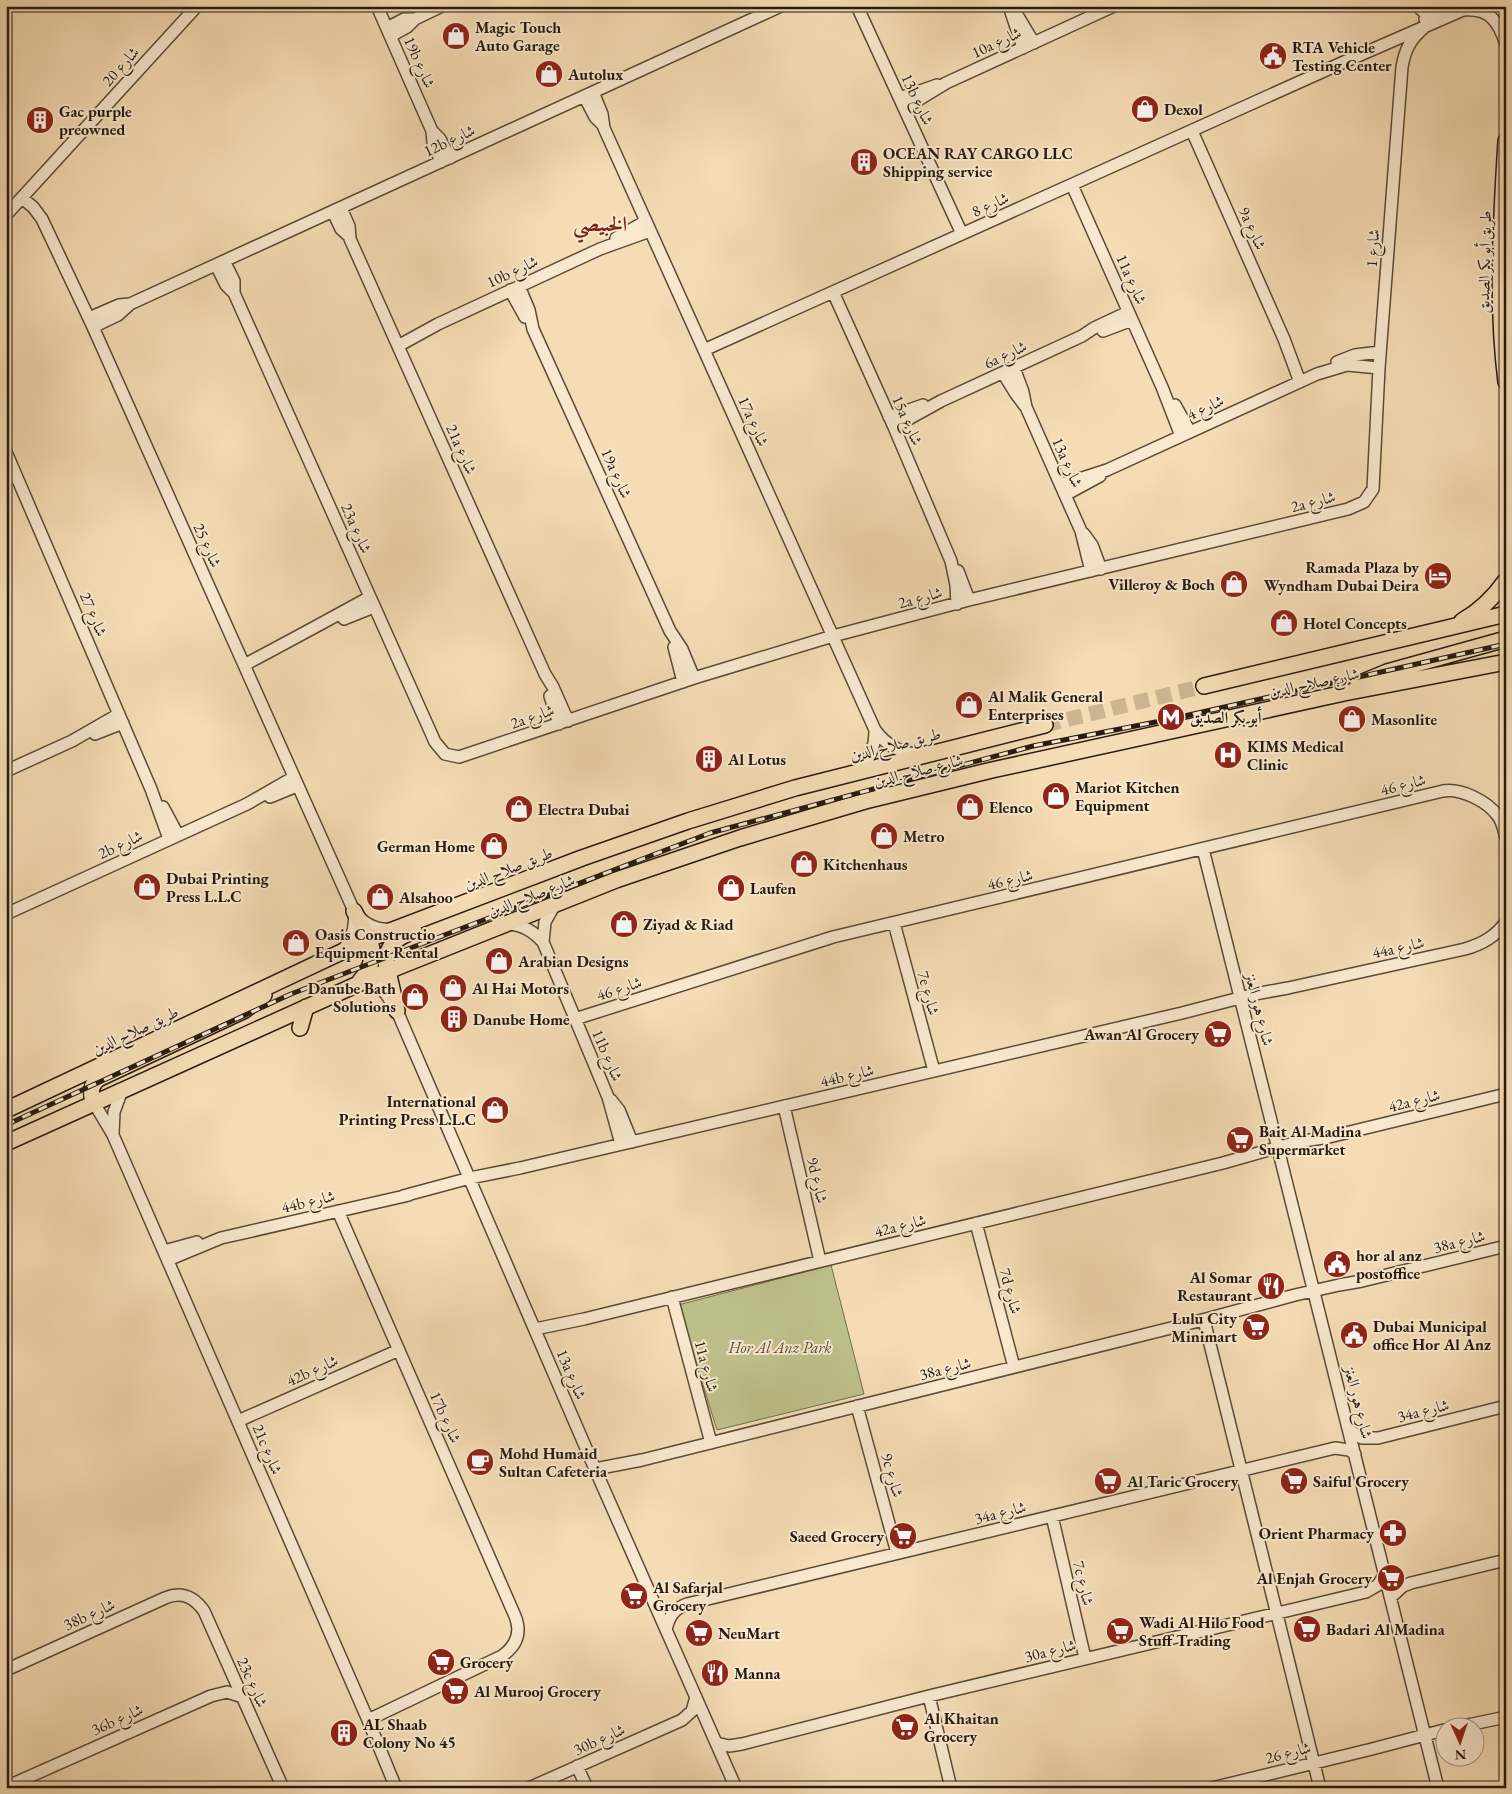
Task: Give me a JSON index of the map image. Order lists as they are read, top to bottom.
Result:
{
  "streets": {
    "main road": ["طريق أبو بكر الصديق", "شارع صلاح الدين", "طريق صلاح الدين"],
    "street": [
      "10a شارع",
      "19b شارع",
      "شارع 20",
      "13b شارع",
      "12b شارع",
      "شارع 8",
      "9a شارع",
      "شارع 1",
      "10b شارع",
      "11a شارع",
      "6a شارع",
      "شارع 4",
      "15a شارع",
      "17a شارع",
      "21a شارع",
      "13a شارع",
      "19a شارع",
      "2a شارع",
      "23a شارع",
      "شارع 25",
      "شارع 27",
      "شارع 46",
      "2b شارع",
      "44a شارع",
      "7e شارع",
      "شارع هور العنز",
      "11b شارع",
      "44b شارع",
      "42a شارع",
      "9d شارع",
      "38a شارع",
      "7d شارع",
      "42b شارع",
      "34a شارع",
      "17b شارع",
      "21c شارع",
      "9c شارع",
      "7c شارع",
      "38b شارع",
      "30a شارع",
      "23c شارع",
      "36b شارع",
      "30b شارع",
      "شارع 26"
    ]
  },
  "crossings": [
    ["10a شارع", "13b شارع"],
    ["19b شارع", "12b شارع"],
    ["شارع 20", "شارع 25"],
    ["13b شارع", "شارع 8"],
    ["12b شارع", "17a شارع"],
    ["12b شارع", "21a شارع"],
    ["12b شارع", "23a شارع"],
    ["12b شارع", "شارع 25"],
    ["شارع 8", "9a شارع"],
    ["شارع 8", "شارع 1"],
    ["شارع 8", "11a شارع"],
    ["شارع 8", "15a شارع"],
    ["شارع 8", "17a شارع"],
    ["9a شارع", "شارع 4"],
    ["شارع 1", "شارع 4"],
    ["شارع 1", "2a شارع"],
    ["10b شارع", "17a شارع"],
    ["10b شارع", "21a شارع"],
    ["10b شارع", "19a شارع"],
    ["11a شارع", "6a شارع"],
    ["11a شارع", "شارع 4"],
    ["11a شارع", "42a شارع"],
    ["11a شارع", "38a شارع"],
    ["6a شارع", "15a شارع"],
    ["6a شارع", "13a شارع"],
    ["شارع 4", "13a شارع"],
    ["15a شارع", "2a شارع"],
    ["17a شارع", "2a شارع"],
    ["17a شارع", "طريق صلاح الدين"],
    ["21a شارع", "2a شارع"],
    ["13a شارع", "2a شارع"],
    ["13a شارع", "شارع صلاح الدين"],
    ["13a شارع", "44b شارع"],
    ["13a شارع", "42a شارع"],
    ["13a شارع", "38a شارع"],
    ["13a شارع", "34a شارع"],
    ["13a شارع", "30a شارع"],
    ["13a شارع", "30b شارع"],
    ["19a شارع", "2a شارع"],
    ["2a شارع", "23a شارع"],
    ["شارع 25", "طريق صلاح الدين"],
    ["شارع 25", "2b شارع"],
    ["شارع 27", "2b شارع"],
    ["شارع صلاح الدين", "11b شارع"],
    ["شارع 46", "7e شارع"],
    ["شارع 46", "شارع هور العنز"],
    ["شارع 46", "11b شارع"],
    ["44a شارع", "شارع هور العنز"],
    ["44a شارع", "44b شارع"],
    ["7e شارع", "44b شارع"],
    ["شارع هور العنز", "44b شارع"],
    ["شارع هور العنز", "42a شارع"],
    ["شارع هور العنز", "38a شارع"],
    ["شارع هور العنز", "34a شارع"],
    ["شارع هور العنز", "30a شارع"],
    ["شارع هور العنز", "شارع 26"],
    ["11b شارع", "44b شارع"],
    ["44b شارع", "9d شارع"],
    ["44b شارع", "17b شارع"],
    ["44b شارع", "21c شارع"],
    ["42a شارع", "9d شارع"],
    ["42a شارع", "7d شارع"],
    ["38a شارع", "7d شارع"],
    ["38a شارع", "9c شارع"],
    ["42b شارع", "17b شارع"],
    ["42b شارع", "21c شارع"],
    ["34a شارع", "9c شارع"],
    ["34a شارع", "7c شارع"],
    ["17b شارع", "21c شارع"],
    ["7c شارع", "30a شارع"],
    ["38b شارع", "23c شارع"],
    ["23c شارع", "36b شارع"]
  ],
  "districts": ["الخبيصي"],
  "parks": ["Hor Al Anz Park"],
  "places": {
    "shop": [
      "Magic Touch Auto Garage",
      "Autolux",
      "Dexol",
      "Villeroy & Boch",
      "Hotel Concepts",
      "Al Malik General Enterprises",
      "Masonlite",
      "Mariot Kitchen Equipment",
      "Elenco",
      "Electra Dubai",
      "Metro",
      "German Home",
      "Kitchenhaus",
      "Dubai Printing Press L.L.C",
      "Laufen",
      "Alsahoo",
      "Ziyad & Riad",
      "Oasis Constructio Equipment Rental",
      "Arabian Designs",
      "Al Hai Motors",
      "Danube Bath Solutions",
      "International Printing Press L.L.C"
    ],
    "public building": ["RTA Vehicle Testing Center", "hor al anz postoffice", "Dubai Municipal office Hor Al Anz"],
    "building": [
      "Gac purple preowned",
      "OCEAN RAY CARGO LLC Shipping service",
      "Al Lotus",
      "Danube Home",
      "AL Shaab Colony No 45"
    ],
    "hotel": ["Ramada Plaza by Wyndham Dubai Deira"],
    "metro station": ["أبو بكر الصديق"],
    "hospital": ["KIMS Medical Clinic"],
    "supermarket": [
      "Awan Al Grocery",
      "Bait Al Madina Supermarket",
      "Lulu City Minimart",
      "Al Taric Grocery",
      "Saiful Grocery",
      "Saeed Grocery",
      "Al Enjah Grocery",
      "Al Safarjal Grocery",
      "Badari Al Madina",
      "Wadi Al Hilo Food Stuff Trading",
      "NeuMart",
      "Grocery",
      "Al Murooj Grocery",
      "Al Khaitan Grocery"
    ],
    "restaurant": ["Al Somar Restaurant", "Manna"],
    "cafe": ["Mohd Humaid Sultan Cafeteria"],
    "pharmacy": ["Orient Pharmacy"]
  },
  "north": "bottom"
}
